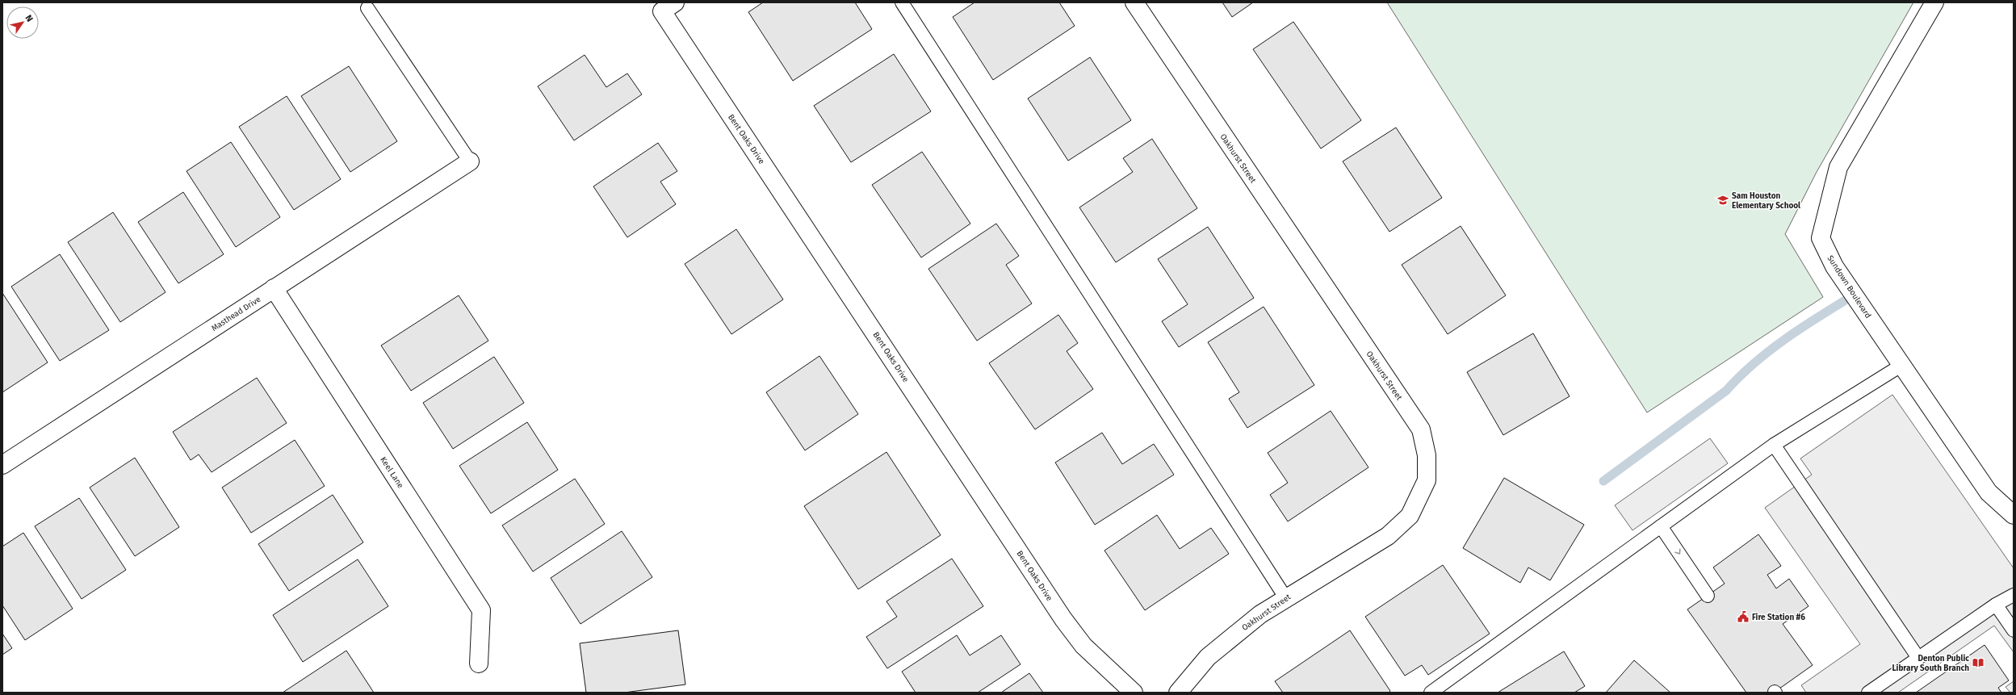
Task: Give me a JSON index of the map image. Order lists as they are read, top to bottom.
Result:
{
  "streets": {
    "street": [
      "Bent Oaks Drive",
      "Oakhurst Street",
      "Sundown Boulevard",
      "Masthead Drive",
      "Keel Lane"
    ]
  },
  "crossings": [
    ["Masthead Drive", "Keel Lane"]
  ],
  "places": {
    "school or university": ["Sam Houston Elementary School"],
    "public building": ["Fire Station #6"],
    "library": ["Denton Public Library South Branch"]
  },
  "north": "top right"
}
